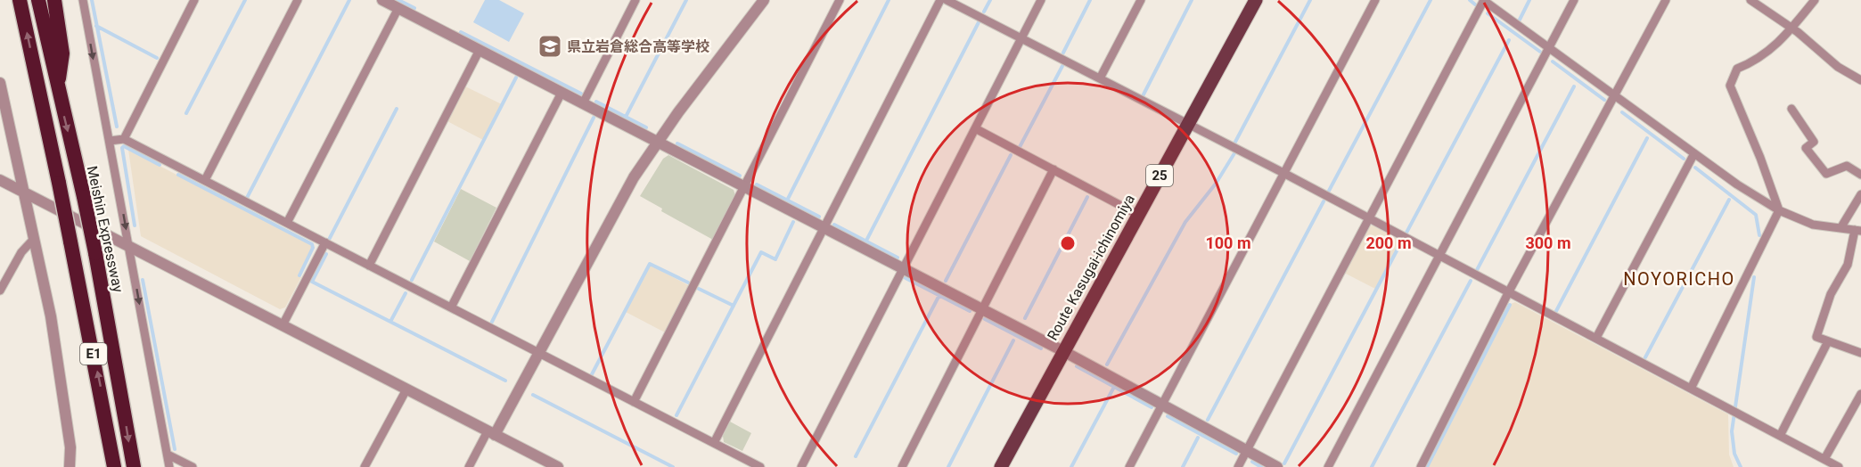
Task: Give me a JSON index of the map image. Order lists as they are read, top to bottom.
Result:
{
  "streets": {
    "highway": ["Meishin Expressway", "E1"],
    "main road": ["25", "Route Kasugai-ichinomiya"]
  },
  "districts": ["NOYORICHO"],
  "places": {
    "school or university": ["県立岩倉総合高等学校"]
  },
  "rings": ["100 m", "200 m", "300 m"]
}
